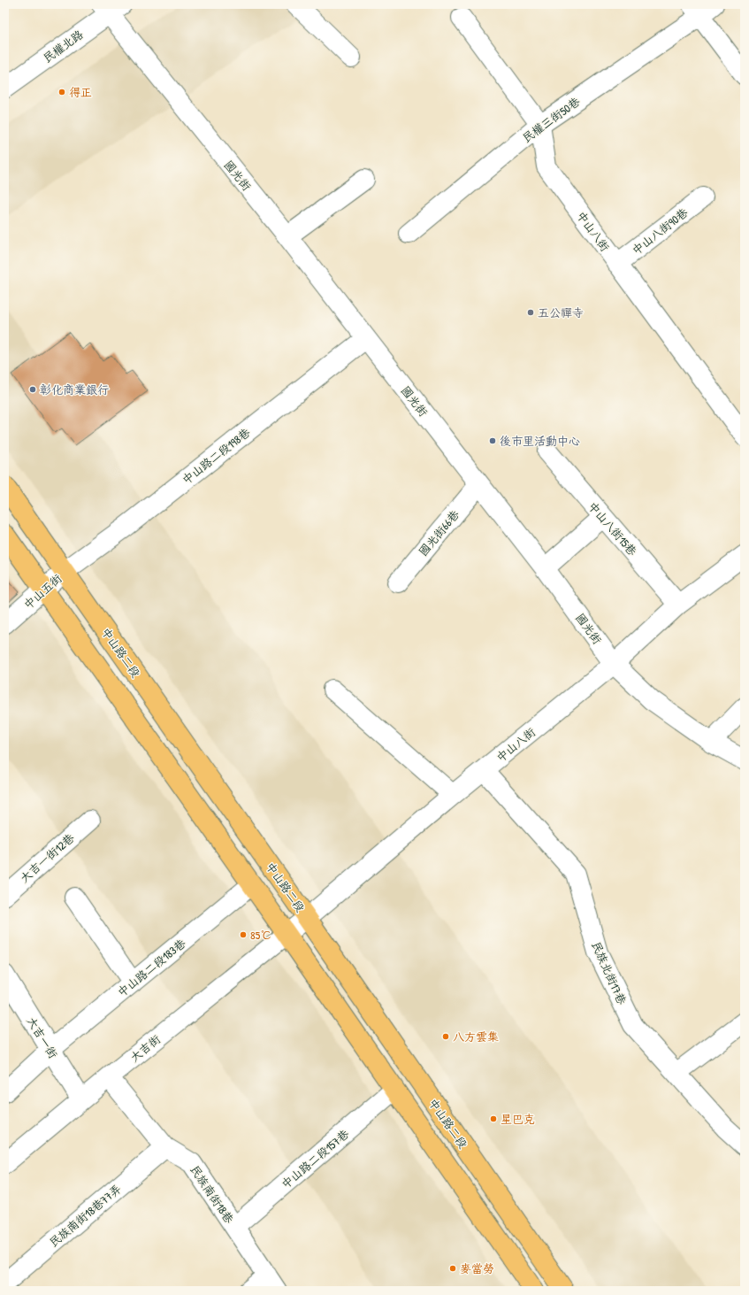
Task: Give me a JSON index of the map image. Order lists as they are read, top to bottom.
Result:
{
  "streets": {
    "main road": ["中山路二段"],
    "street": [
      "民權北路",
      "民權三街50巷",
      "國光街",
      "中山八街",
      "中山八街90巷",
      "中山路二段198巷",
      "中山八街15巷",
      "國光街66巷",
      "中山五街",
      "大吉一街12巷",
      "中山路二段183巷",
      "民族北街17巷",
      "大吉一街",
      "大吉街",
      "中山路二段157巷",
      "民族南街18巷",
      "民族南街18巷77弄"
    ]
  },
  "crossings": [
    ["民權北路", "國光街"],
    ["民權三街50巷", "中山八街"],
    ["國光街", "中山八街"],
    ["國光街", "中山路二段198巷"],
    ["國光街", "國光街66巷"],
    ["中山八街", "中山八街90巷"],
    ["中山八街", "中山八街15巷"],
    ["中山八街", "中山路二段"],
    ["中山八街", "民族北街17巷"],
    ["中山八街", "大吉街"],
    ["中山路二段198巷", "中山五街"],
    ["中山路二段198巷", "中山路二段"],
    ["中山五街", "中山路二段"],
    ["中山路二段183巷", "大吉一街"],
    ["大吉一街", "大吉街"],
    ["大吉街", "民族南街18巷"],
    ["中山路二段157巷", "民族南街18巷"],
    ["民族南街18巷", "民族南街18巷77弄"]
  ],
  "places": [
    "得正",
    "五公禪寺",
    "彰化商業銀行",
    "後市里活動中心",
    "85℃",
    "八方雲集",
    "星巴克",
    "麥當勞"
  ]
}
